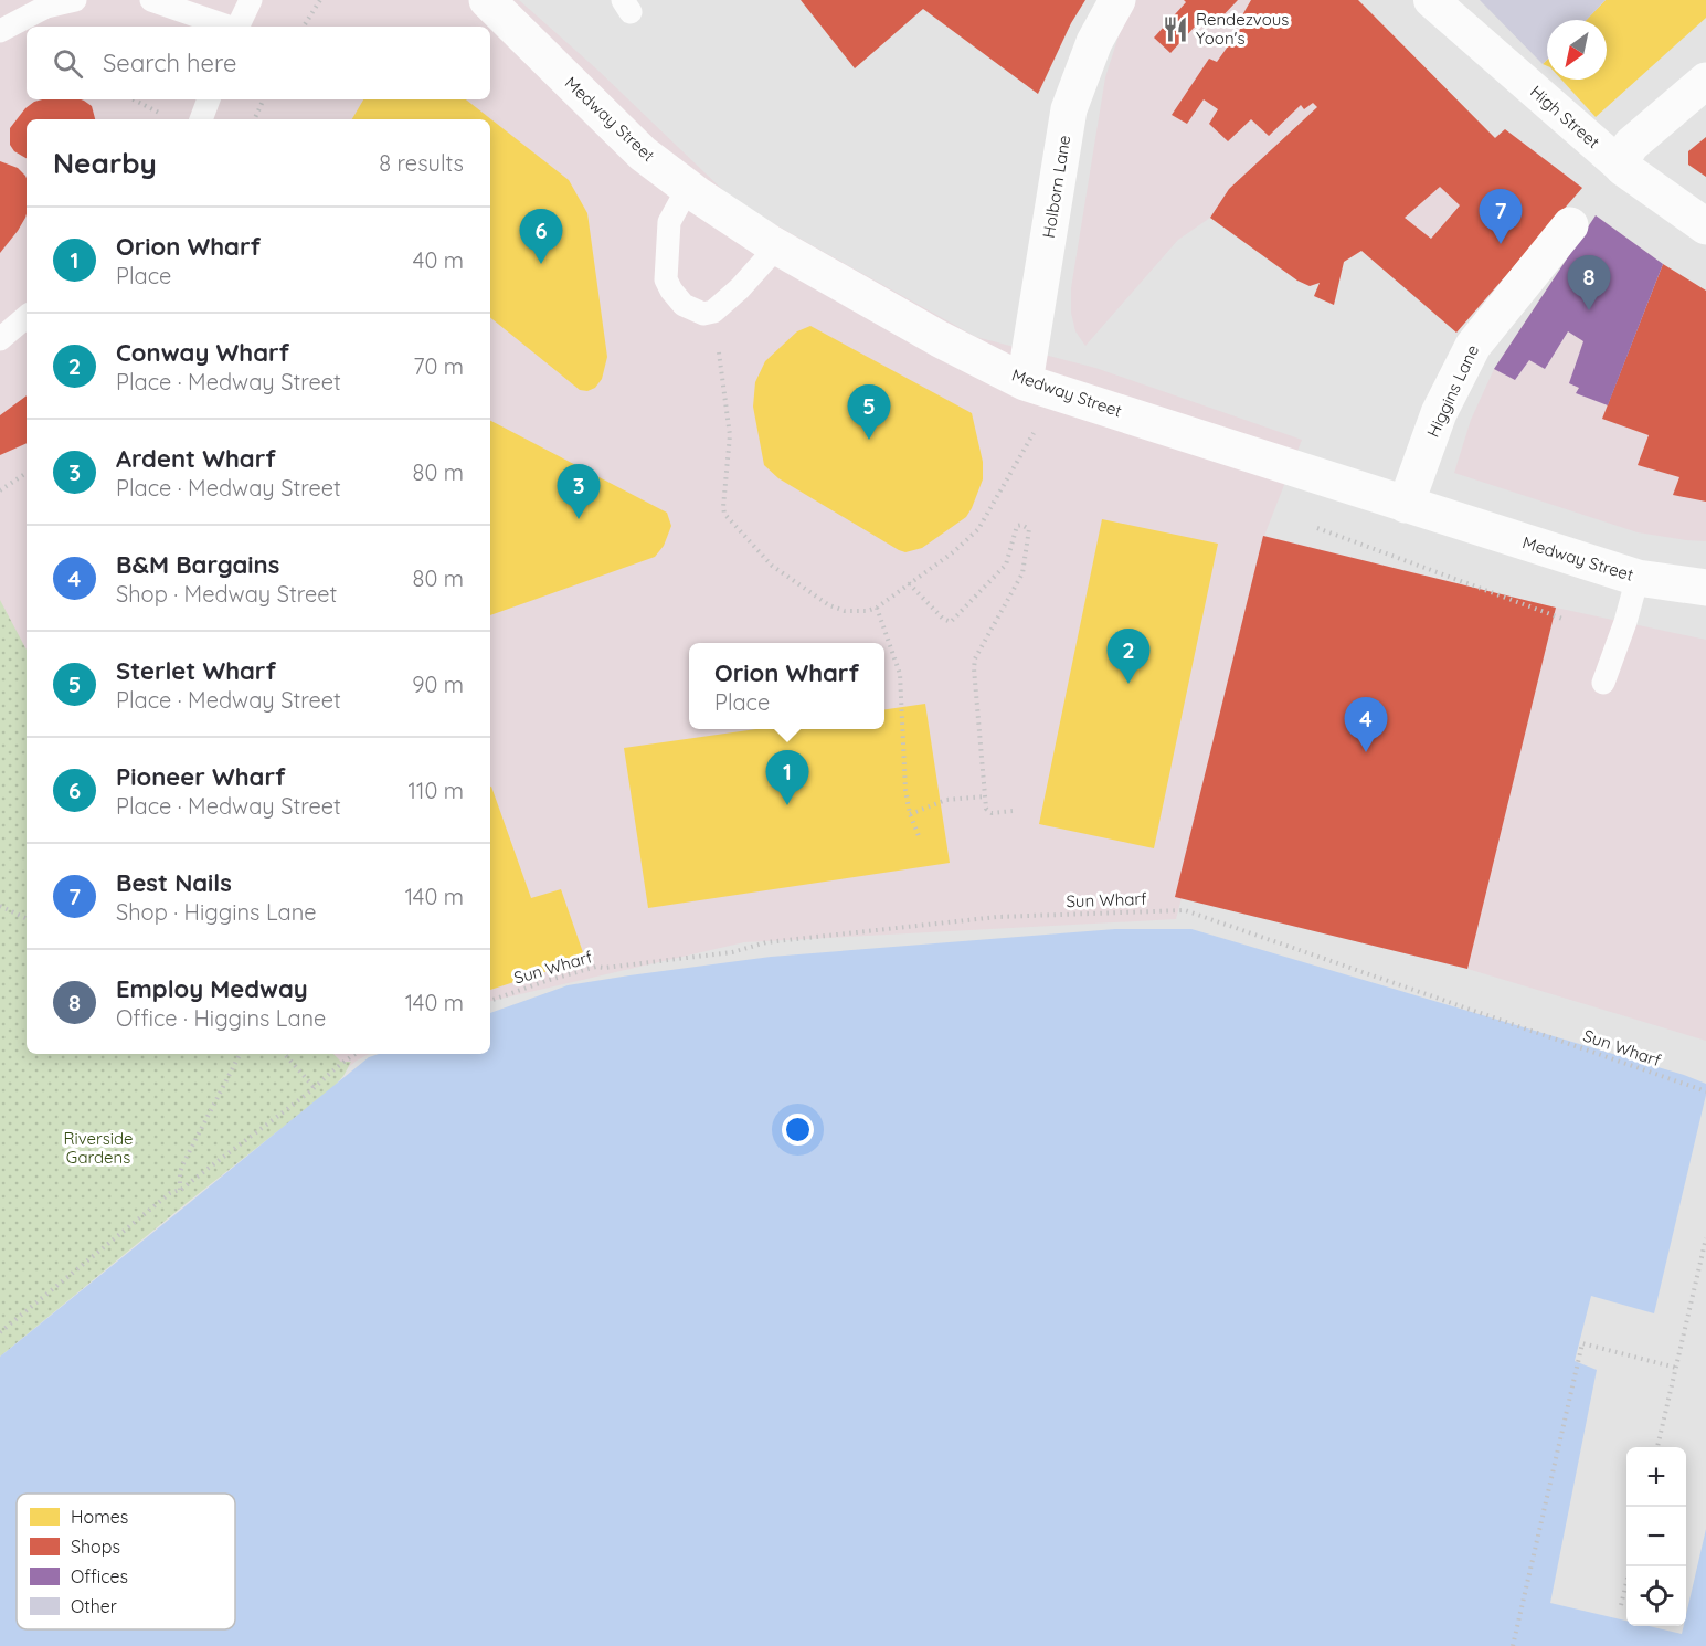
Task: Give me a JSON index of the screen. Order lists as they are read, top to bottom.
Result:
{
  "streets": {
    "street": [
      "High Street",
      "Medway Street",
      "Holborn Lane",
      "Higgins Lane"
    ],
    "path": ["Sun Wharf"]
  },
  "crossings": [
    ["Medway Street", "Holborn Lane"],
    ["Medway Street", "Higgins Lane"]
  ],
  "parks": ["Riverside Gardens"],
  "places": {
    "restaurant": ["Rendezvous Yoon's"]
  },
  "legend": [
    "Homes",
    "Shops",
    "Offices",
    "Other"
  ],
  "north": "bottom left",
  "page": {
    "search": "Search here",
    "heading": ["Nearby", "8 results"],
    "pins": [
      "7",
      "6",
      "8",
      "5",
      "3",
      "2",
      "4",
      "1"
    ],
    "list": [
      {
        "mark": "1",
        "name": "Orion Wharf",
        "note": "Place",
        "value": "40 m"
      },
      {
        "mark": "2",
        "name": "Conway Wharf",
        "note": "Place · Medway Street",
        "value": "70 m"
      },
      {
        "mark": "3",
        "name": "Ardent Wharf",
        "note": "Place · Medway Street",
        "value": "80 m"
      },
      {
        "mark": "4",
        "name": "B&M Bargains",
        "note": "Shop · Medway Street",
        "value": "80 m"
      },
      {
        "mark": "5",
        "name": "Sterlet Wharf",
        "note": "Place · Medway Street",
        "value": "90 m"
      },
      {
        "mark": "6",
        "name": "Pioneer Wharf",
        "note": "Place · Medway Street",
        "value": "110 m"
      },
      {
        "mark": "7",
        "name": "Best Nails",
        "note": "Shop · Higgins Lane",
        "value": "140 m"
      },
      {
        "mark": "8",
        "name": "Employ Medway",
        "note": "Office · Higgins Lane",
        "value": "140 m"
      }
    ],
    "popup": ["Orion Wharf", "Place"],
    "map_buttons": ["+", "−"]
  }
}
